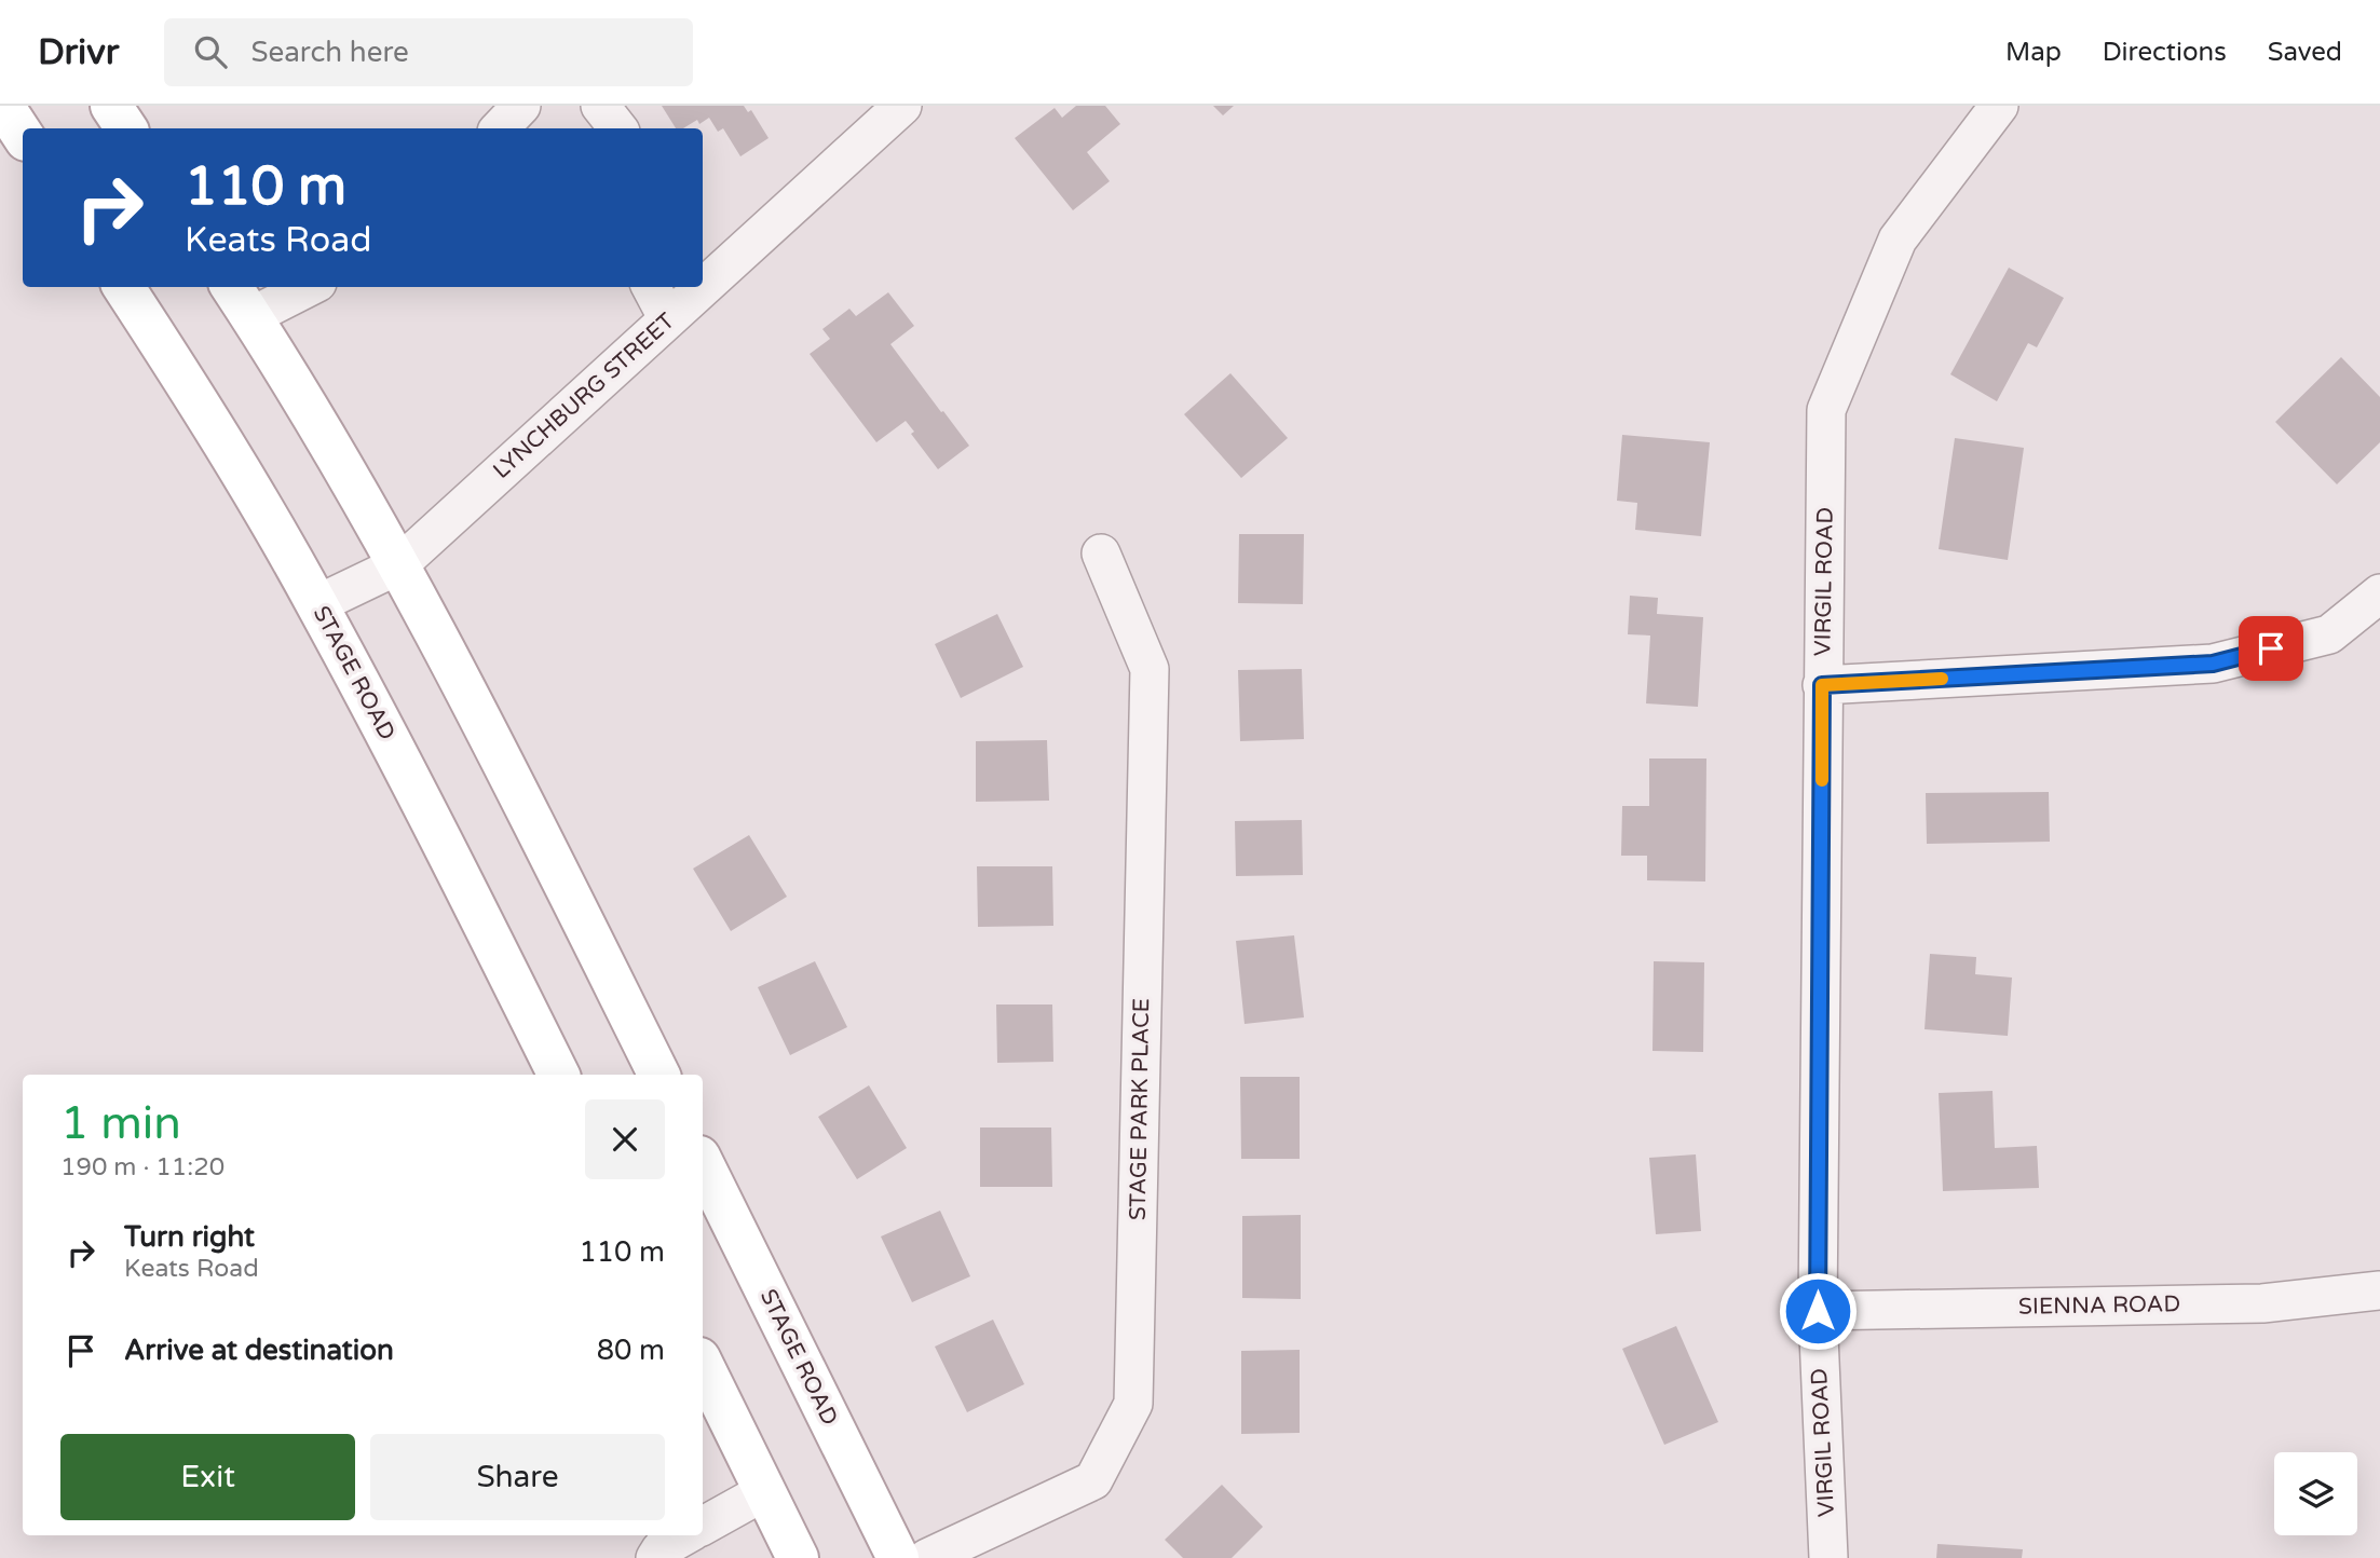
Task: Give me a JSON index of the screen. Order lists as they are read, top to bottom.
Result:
{
  "streets": {
    "main road": ["STAGE ROAD"],
    "street": [
      "LYNCHBURG STREET",
      "VIRGIL ROAD",
      "STAGE PARK PLACE",
      "SIENNA ROAD"
    ]
  },
  "crossings": [
    ["LYNCHBURG STREET", "STAGE ROAD"],
    ["VIRGIL ROAD", "SIENNA ROAD"]
  ],
  "page": {
    "header": "Drivr",
    "search": "Search here",
    "nav": ["Map", "Directions", "Saved"],
    "turn": ["110 m", "Keats Road"],
    "heading": ["1 min", "190 m · 11:20"],
    "list": [
      {
        "name": "Turn right",
        "note": "Keats Road",
        "value": "110 m"
      },
      {
        "name": "Arrive at destination",
        "value": "80 m"
      }
    ],
    "buttons": ["Exit", "Share"]
  }
}
